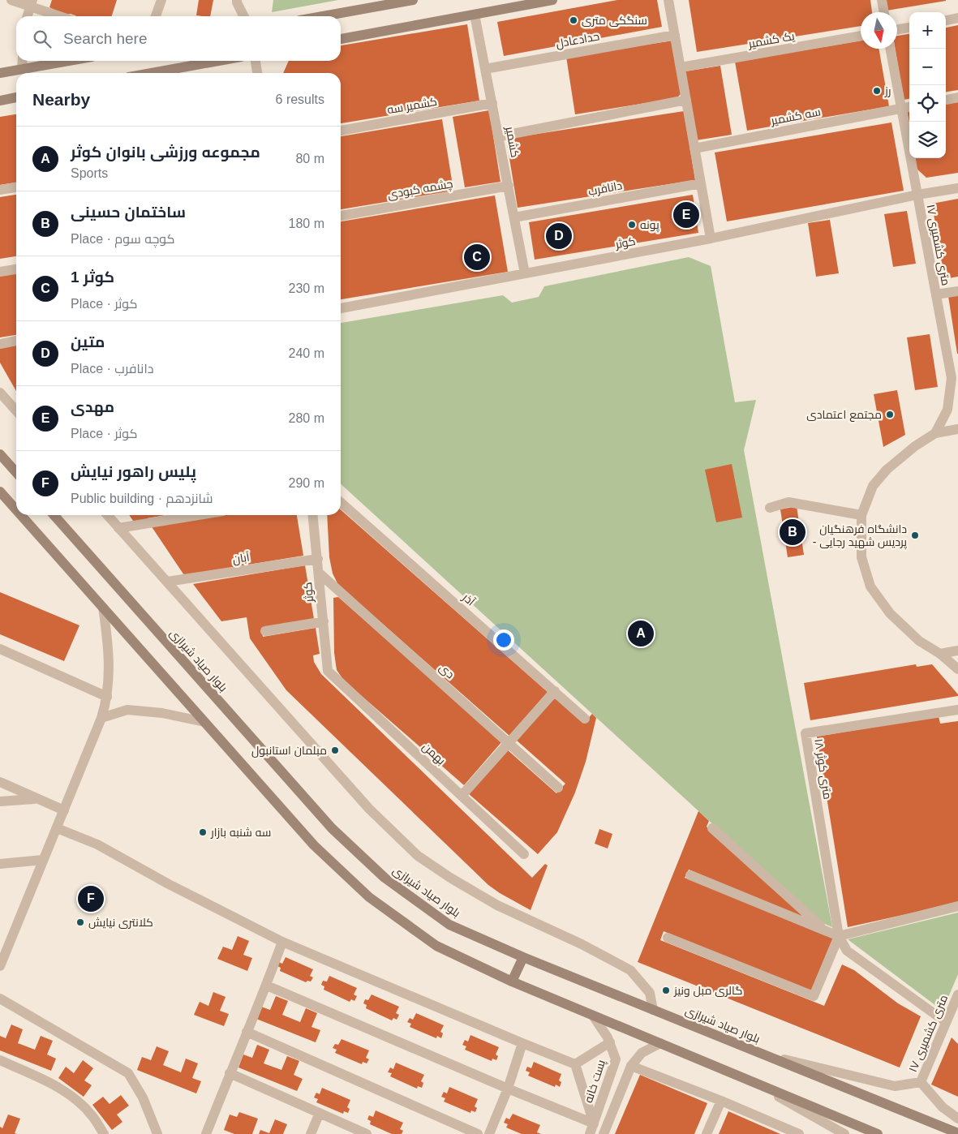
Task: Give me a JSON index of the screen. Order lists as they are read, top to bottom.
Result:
{
  "streets": {
    "main road": ["بلوار صیاد شیرازی"],
    "street": [
      "حدادعادل",
      "یک کشمیر",
      "کشمیر سه",
      "سه کشمیر",
      "کشمیر",
      "دانافرب",
      "چشمه کبودی",
      "کوثر",
      "۱۷ متری کشمیری",
      "آبان",
      "آذر",
      "دی",
      "بهمن",
      "۱۸ متری کوثر",
      "پست خانه"
    ]
  },
  "crossings": [
    ["حدادعادل", "کشمیر"],
    ["کشمیر سه", "کشمیر"],
    ["سه کشمیر", "۱۷ متری کشمیری"],
    ["کشمیر", "دانافرب"],
    ["کشمیر", "چشمه کبودی"],
    ["کشمیر", "کوثر"],
    ["کوثر", "۱۷ متری کشمیری"],
    ["کوثر", "آبان"],
    ["کوثر", "دی"],
    ["کوثر", "بهمن"]
  ],
  "places": [
    "سنگکی متری",
    "رز",
    "پونه",
    "مجتمع اعتمادی",
    "دانشگاه فرهنگیان - پردیس شهید رجایی",
    "مبلمان استانبول",
    "سه شنبه بازار",
    "کلانتری نیایش",
    "گالری مبل ونیز"
  ],
  "north": "bottom",
  "page": {
    "map_buttons": ["+", "−"],
    "search": "Search here",
    "heading": ["Nearby", "6 results"],
    "list": [
      {
        "mark": "A",
        "name": "مجموعه ورزشی بانوان کوثر",
        "note": "Sports",
        "value": "80 m"
      },
      {
        "mark": "B",
        "name": "ساختمان حسینی",
        "note": "Place · کوچه سوم",
        "value": "180 m"
      },
      {
        "mark": "C",
        "name": "کوثر 1",
        "note": "Place · کوثر",
        "value": "230 m"
      },
      {
        "mark": "D",
        "name": "متین",
        "note": "Place · دانافرب",
        "value": "240 m"
      },
      {
        "mark": "E",
        "name": "مهدی",
        "note": "Place · کوثر",
        "value": "280 m"
      },
      {
        "mark": "F",
        "name": "پلیس راهور نیایش",
        "note": "Public building · شانزدهم",
        "value": "290 m"
      }
    ],
    "pins": [
      "E",
      "D",
      "C",
      "B",
      "A",
      "F"
    ]
  }
}
